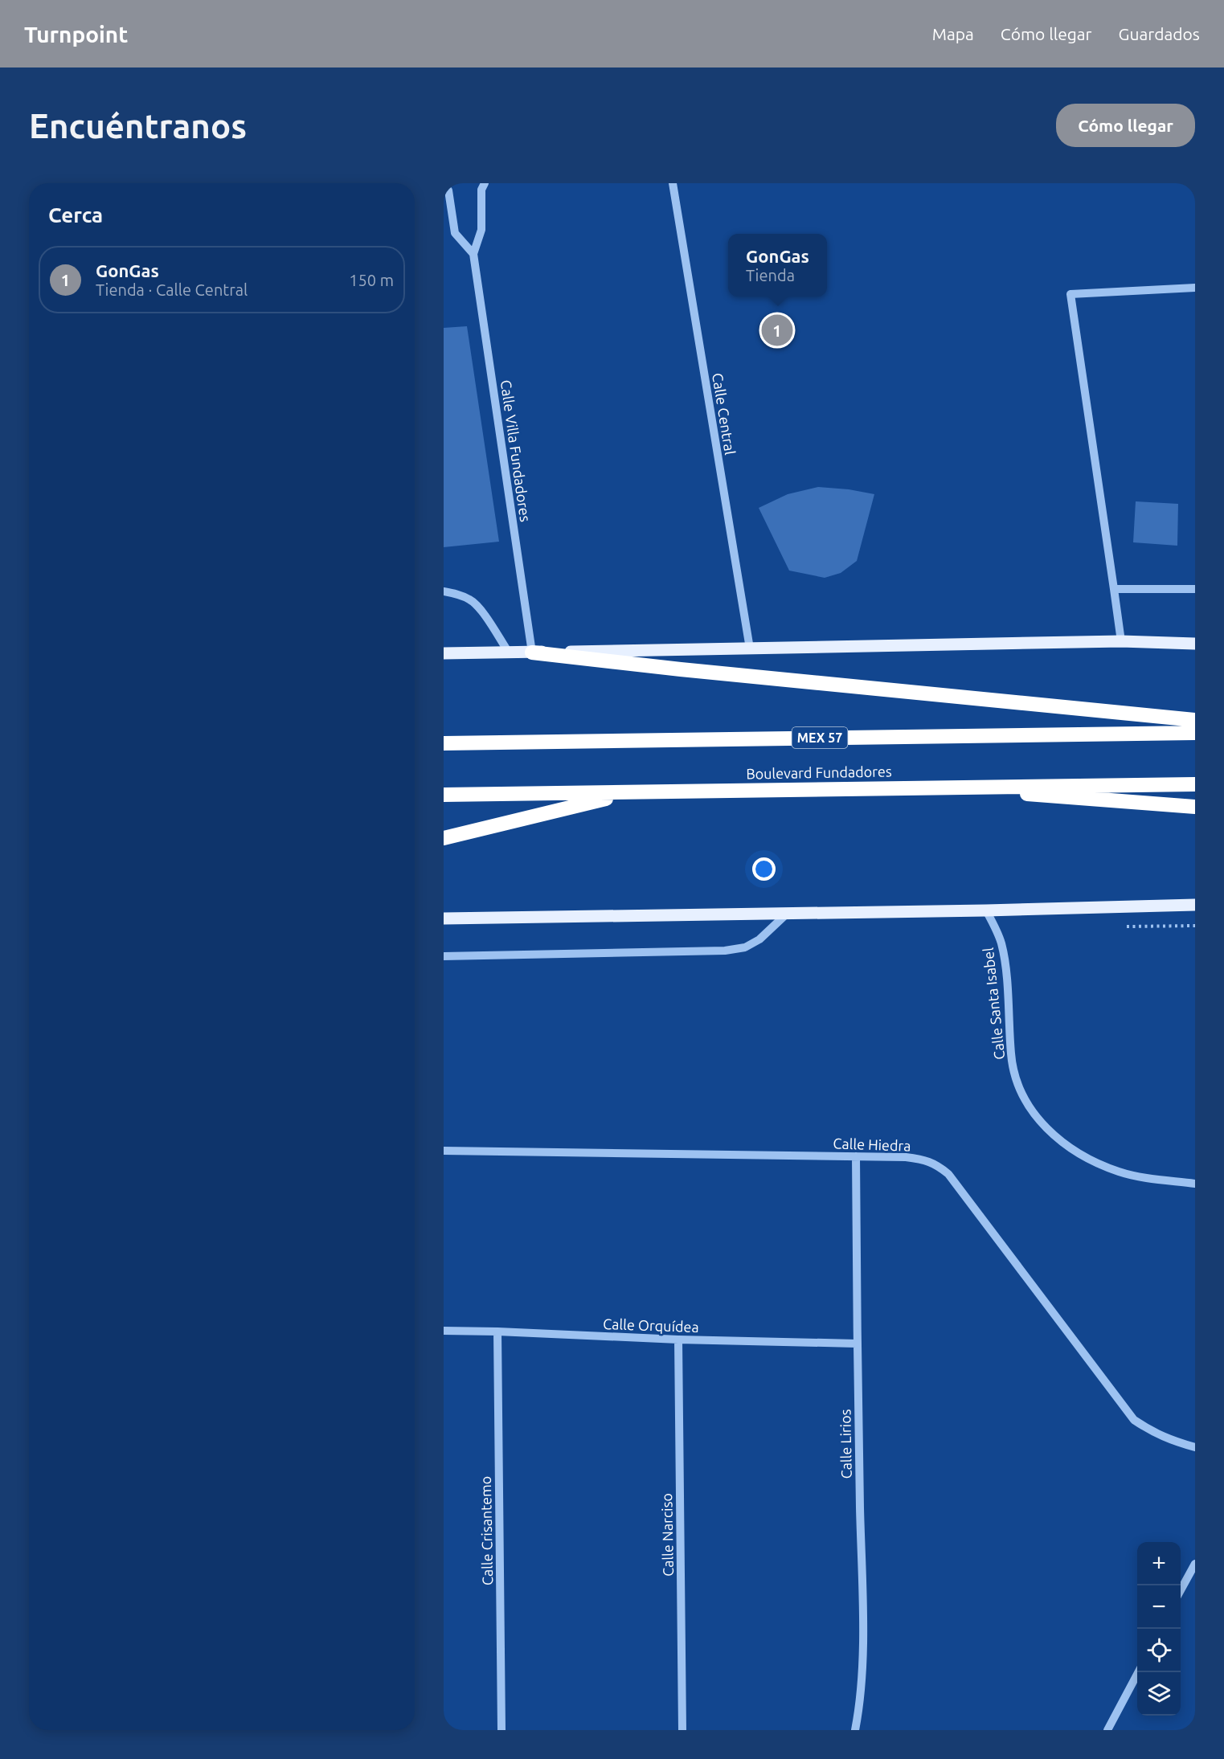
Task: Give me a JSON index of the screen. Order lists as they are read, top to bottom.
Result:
{
  "streets": {
    "highway": ["MEX 57", "Boulevard Fundadores"],
    "street": [
      "Calle Central",
      "Calle Villa Fundadores",
      "Calle Santa Isabel",
      "Calle Hiedra",
      "Calle Orquídea",
      "Calle Lirios",
      "Calle Crisantemo",
      "Calle Narciso"
    ]
  },
  "crossings": [
    ["Calle Hiedra", "Calle Lirios"],
    ["Calle Orquídea", "Calle Lirios"],
    ["Calle Orquídea", "Calle Crisantemo"],
    ["Calle Orquídea", "Calle Narciso"]
  ],
  "page": {
    "header": "Turnpoint",
    "nav": ["Mapa", "Cómo llegar", "Guardados"],
    "buttons": "Cómo llegar",
    "title": "Encuéntranos",
    "heading": "Cerca",
    "popup": ["GonGas", "Tienda"],
    "list": [
      {
        "mark": "1",
        "name": "GonGas",
        "note": "Tienda · Calle Central",
        "value": "150 m"
      }
    ],
    "pins": "1",
    "map_buttons": ["+", "−"]
  }
}
